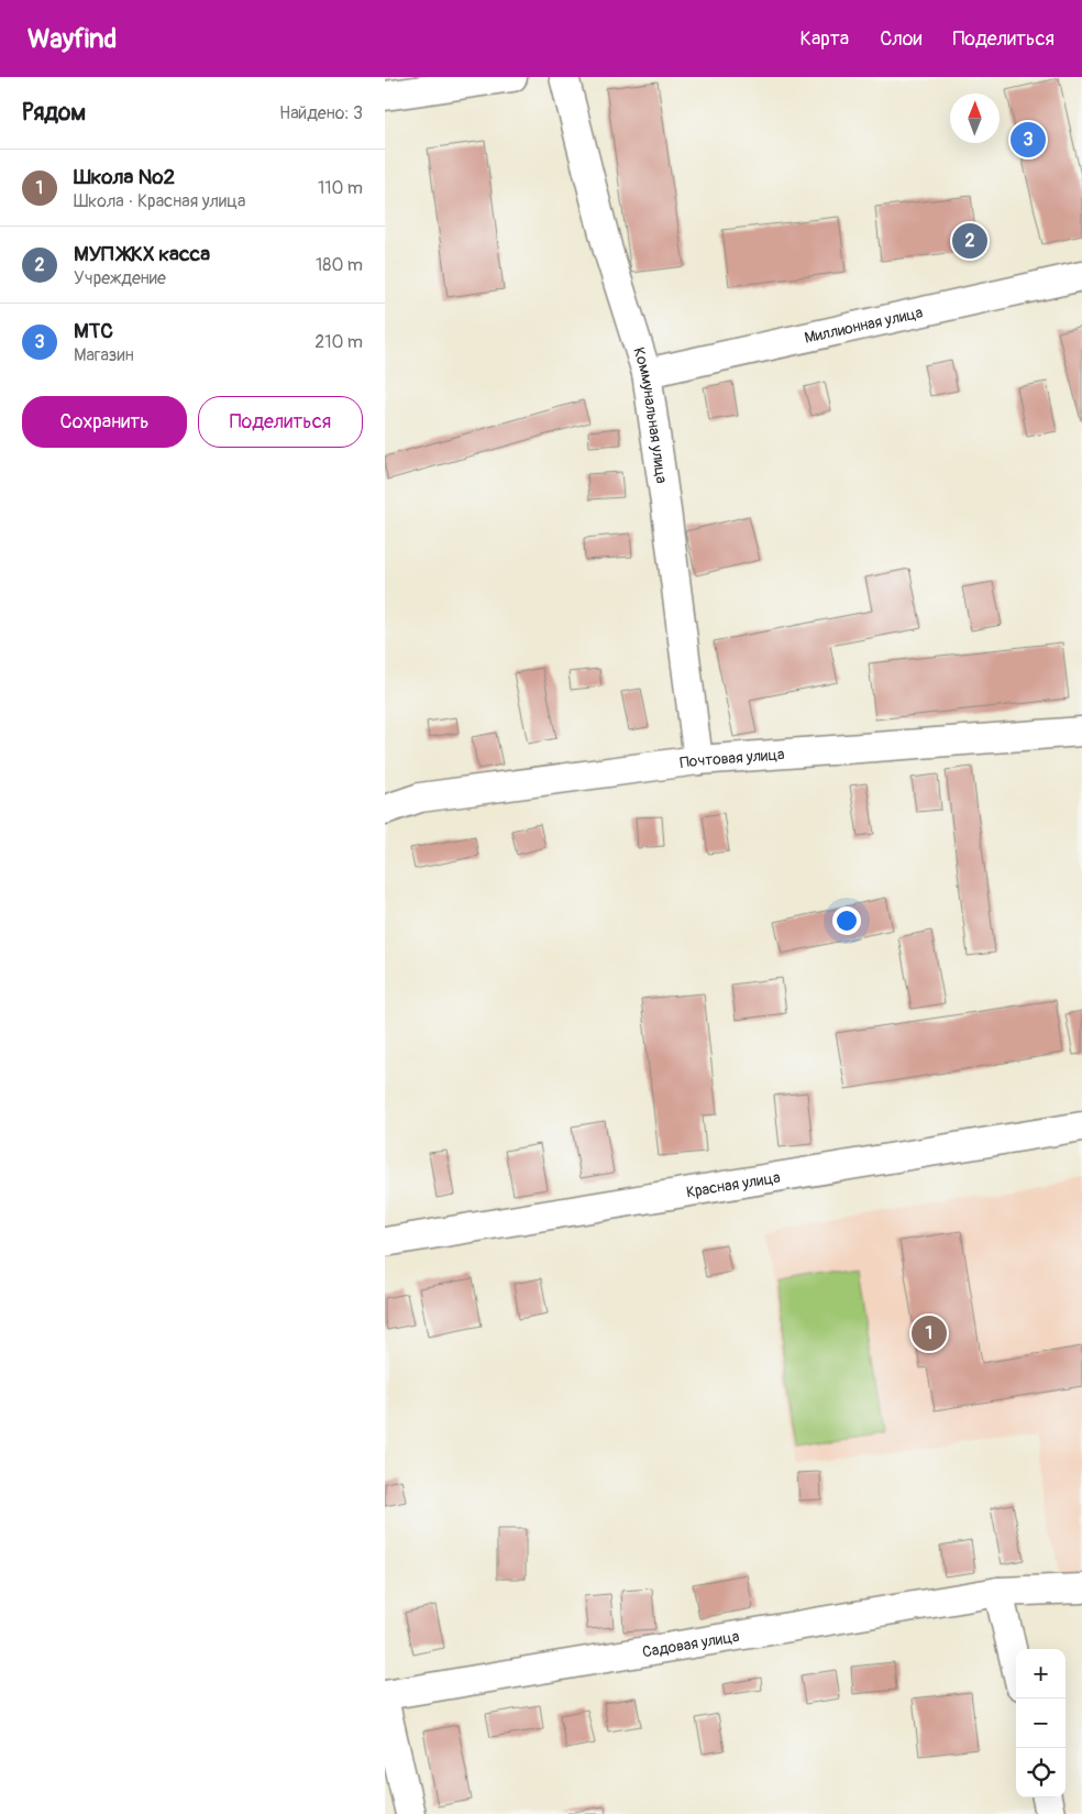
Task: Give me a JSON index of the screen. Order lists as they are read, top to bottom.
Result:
{
  "streets": {
    "street": [
      "Миллионная улица",
      "Коммунальная улица",
      "Почтовая улица",
      "Красная улица",
      "Садовая улица"
    ]
  },
  "crossings": [
    ["Миллионная улица", "Коммунальная улица"],
    ["Коммунальная улица", "Почтовая улица"]
  ],
  "north": "top",
  "page": {
    "header": "Wayfind",
    "nav": ["Карта", "Слои", "Поделиться"],
    "heading": ["Рядом", "Найдено: 3"],
    "pins": ["3", "2", "1"],
    "list": [
      {
        "mark": "1",
        "name": "Школа №2",
        "note": "Школа · Красная улица",
        "value": "110 m"
      },
      {
        "mark": "2",
        "name": "МУП ЖКХ касса",
        "note": "Учреждение",
        "value": "180 m"
      },
      {
        "mark": "3",
        "name": "МТС",
        "note": "Магазин",
        "value": "210 m"
      }
    ],
    "buttons": ["Сохранить", "Поделиться"],
    "map_buttons": ["+", "−"]
  }
}
